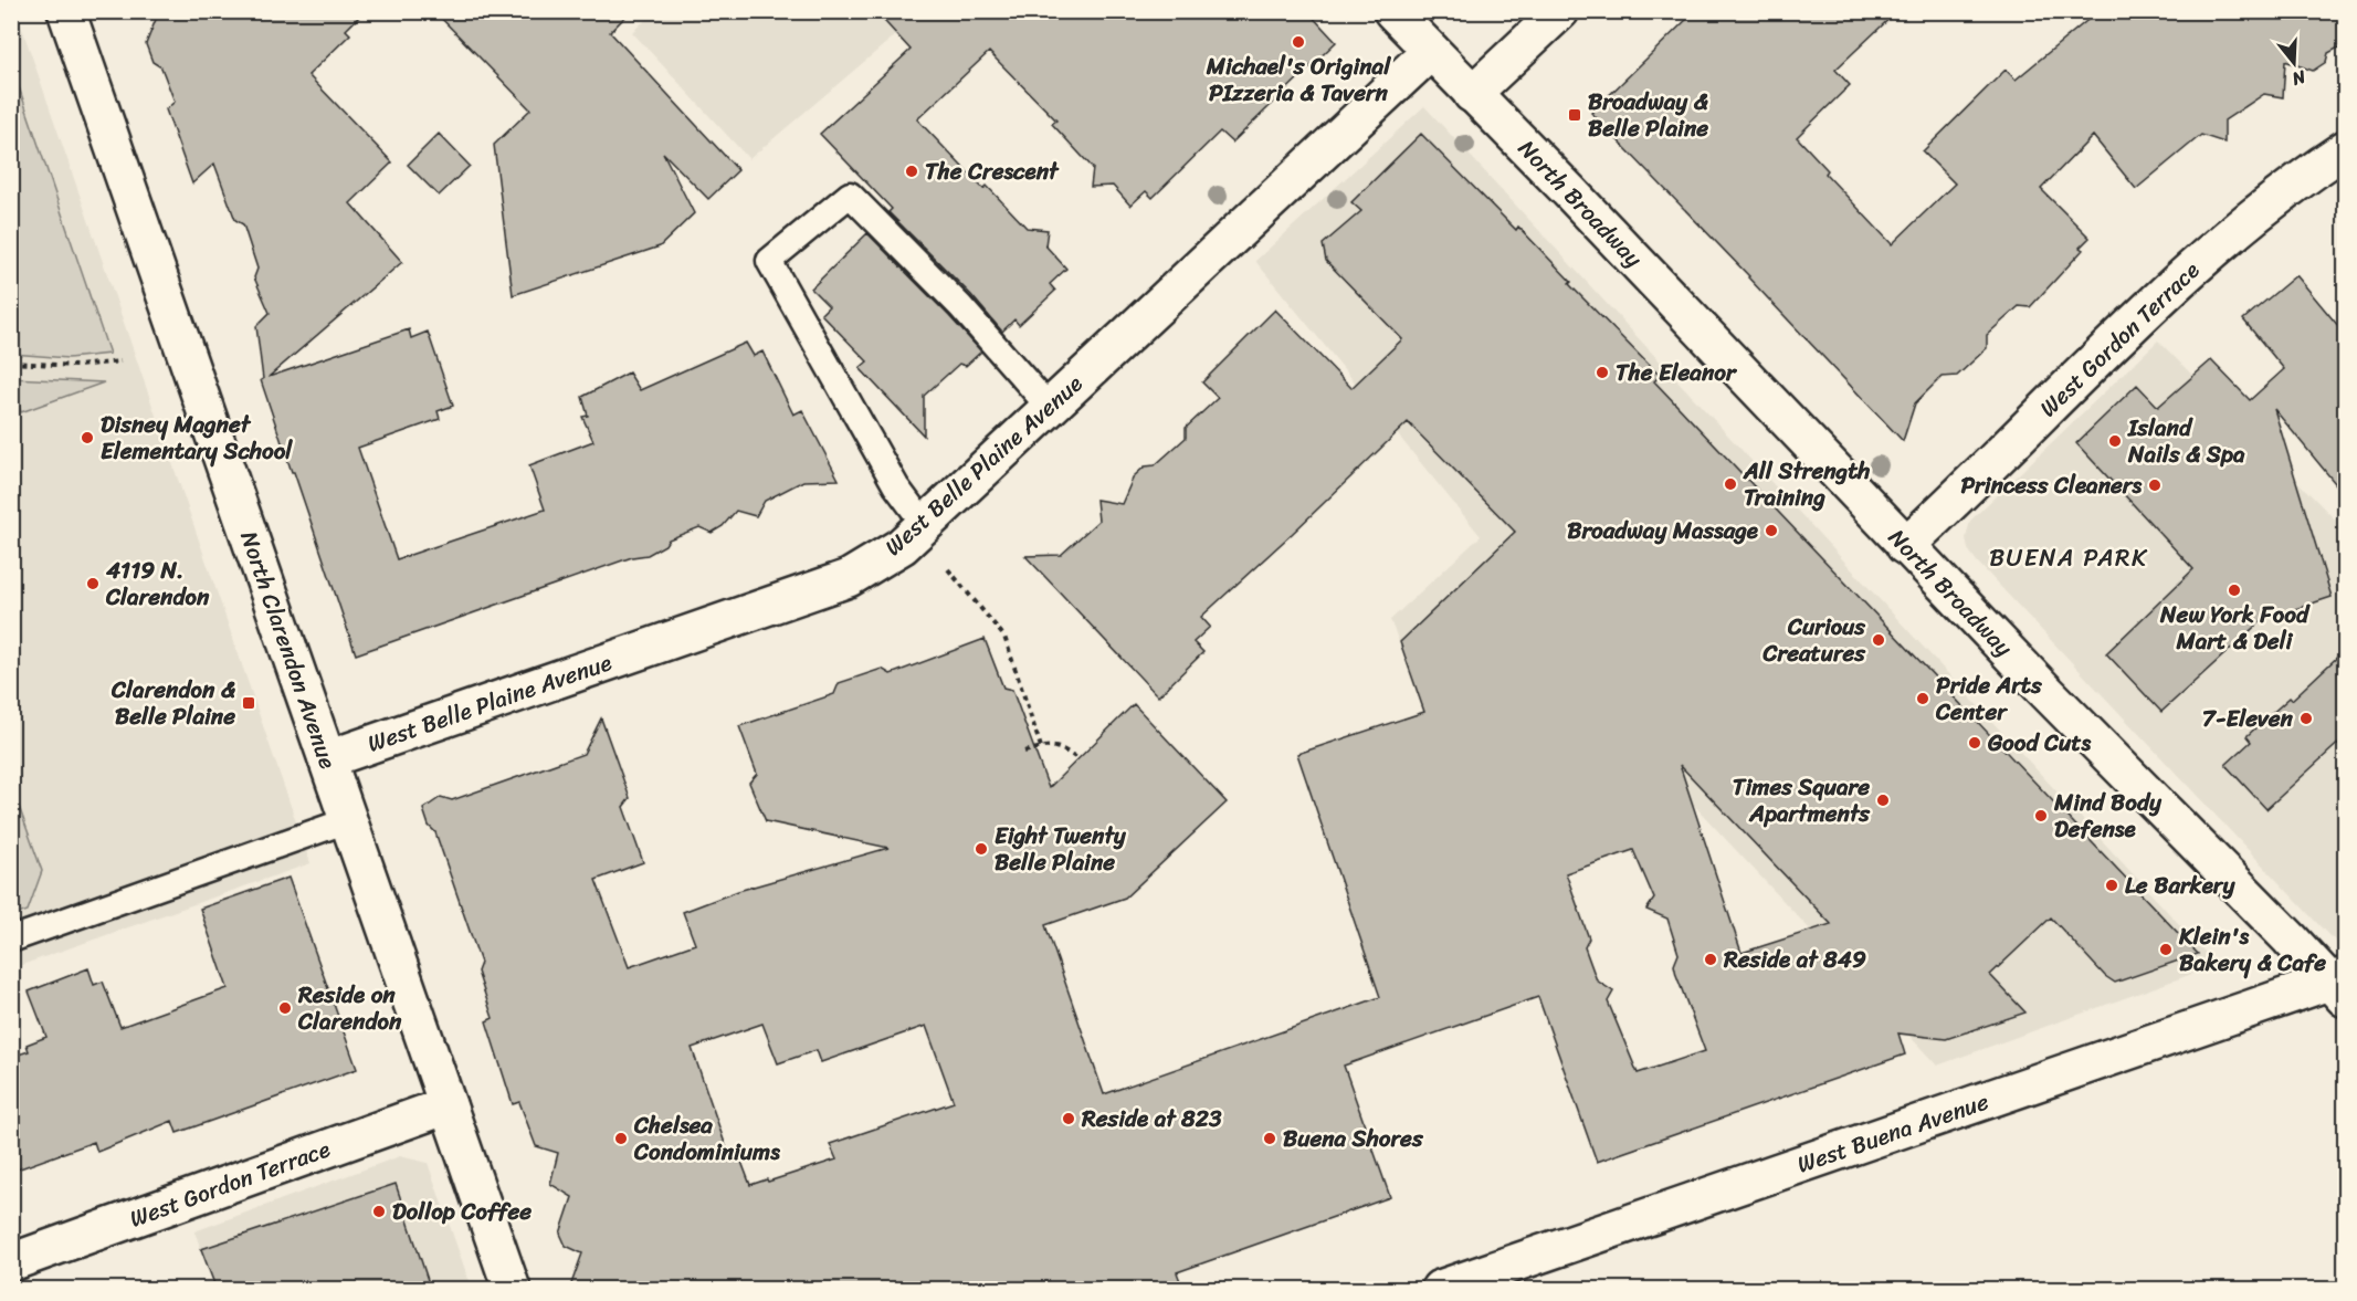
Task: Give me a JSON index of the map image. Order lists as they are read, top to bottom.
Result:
{
  "streets": {
    "street": [
      "North Broadway",
      "West Gordon Terrace",
      "West Belle Plaine Avenue",
      "North Clarendon Avenue",
      "West Buena Avenue"
    ]
  },
  "crossings": [
    ["North Broadway", "West Gordon Terrace"],
    ["North Broadway", "West Belle Plaine Avenue"],
    ["North Broadway", "West Buena Avenue"],
    ["West Gordon Terrace", "North Clarendon Avenue"],
    ["West Belle Plaine Avenue", "North Clarendon Avenue"]
  ],
  "districts": ["BUENA PARK"],
  "places": {
    "other": [
      "Michael's Original PIzzeria & Tavern",
      "The Crescent",
      "The Eleanor",
      "Disney Magnet Elementary School",
      "Island Nails & Spa",
      "All Strength Training",
      "Princess Cleaners",
      "Broadway Massage",
      "4119 N. Clarendon",
      "New York Food Mart & Deli",
      "Curious Creatures",
      "Pride Arts Center",
      "7-Eleven",
      "Good Cuts",
      "Times Square Apartments",
      "Mind Body Defense",
      "Eight Twenty Belle Plaine",
      "Le Barkery",
      "Klein's Bakery & Cafe",
      "Reside at 849",
      "Reside on Clarendon",
      "Reside at 823",
      "Chelsea Condominiums",
      "Buena Shores",
      "Dollop Coffee"
    ],
    "transit": ["Broadway & Belle Plaine", "Clarendon & Belle Plaine"]
  },
  "north": "bottom"
}
